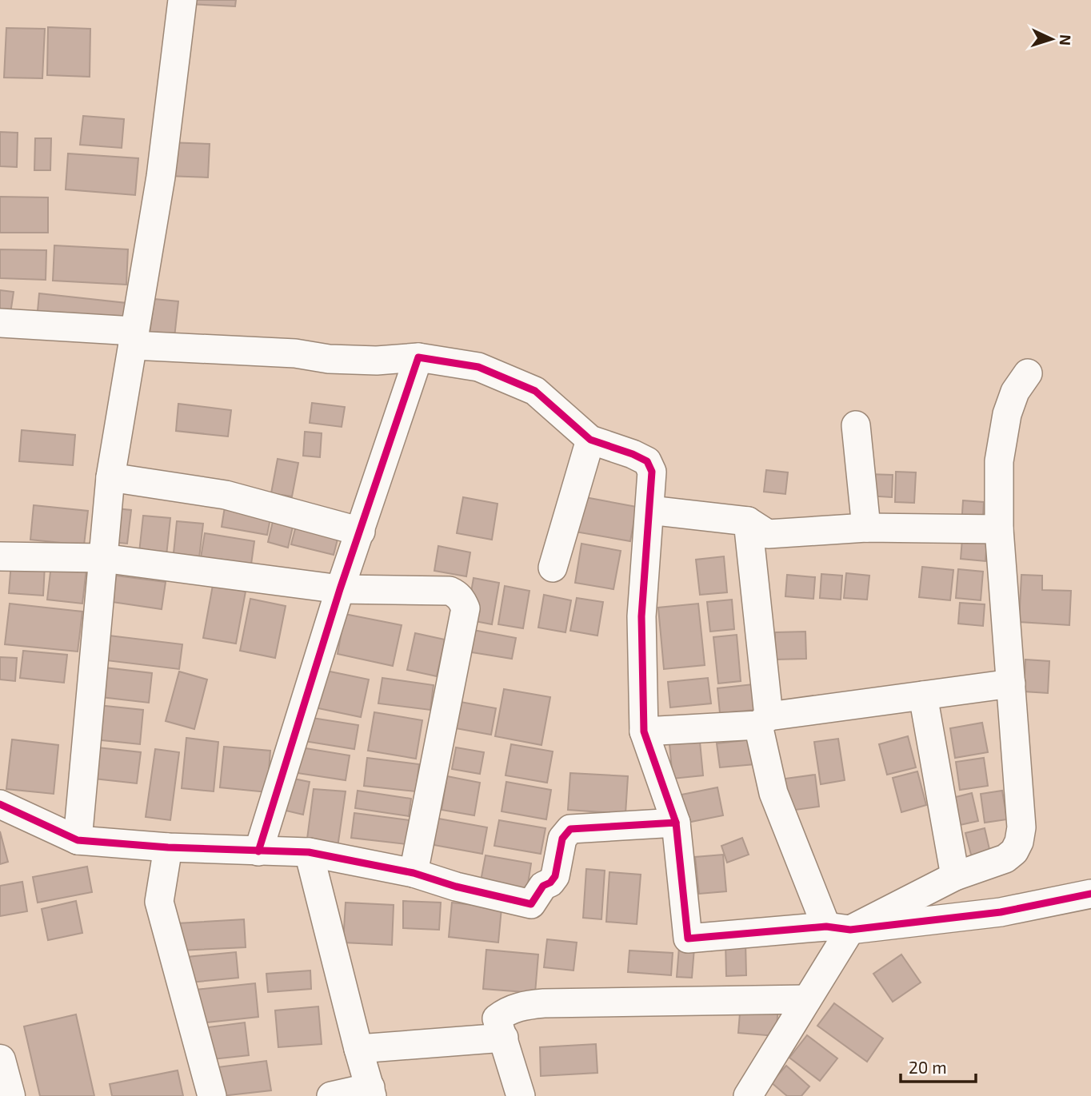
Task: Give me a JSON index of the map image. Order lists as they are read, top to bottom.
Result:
{
  "scale_bar": "20 m",
  "north": "right"
}
